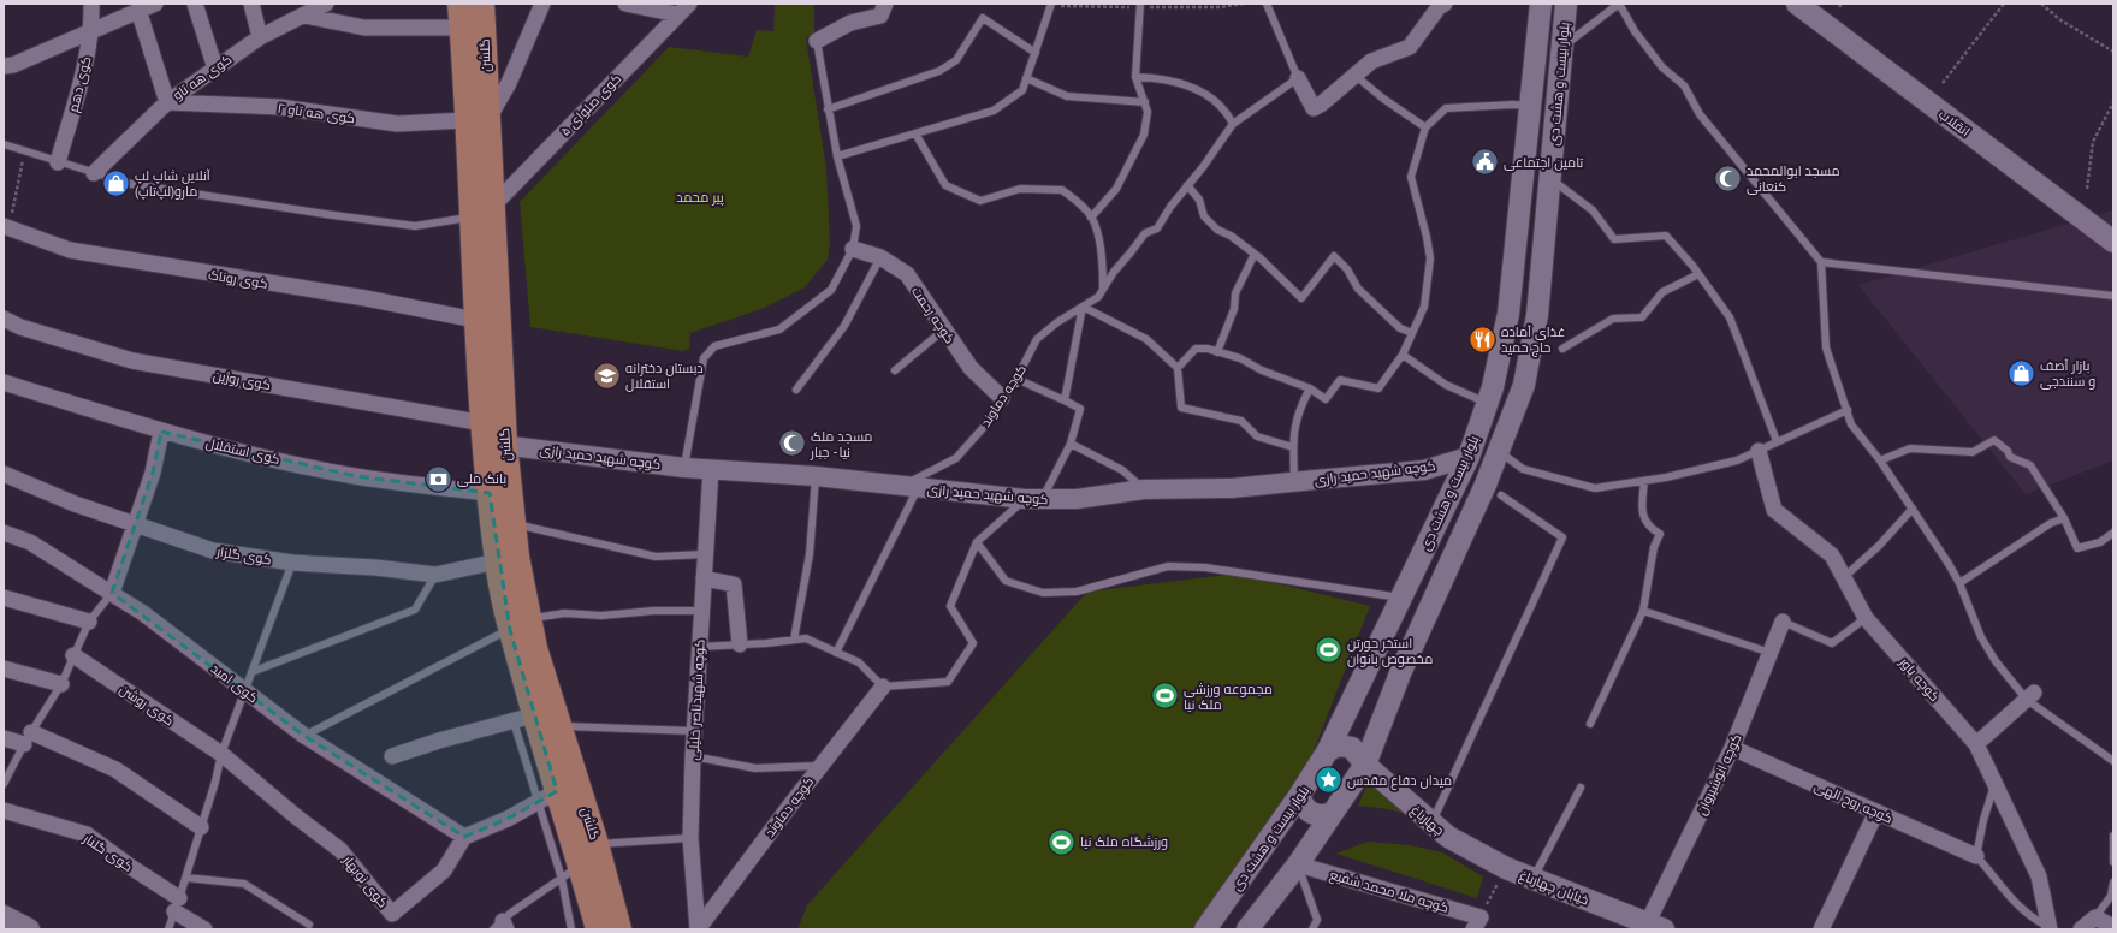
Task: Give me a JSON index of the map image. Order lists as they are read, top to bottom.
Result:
{
  "streets": {
    "main road": [
      "گلشن",
      "بلوار بیست و هشت دی",
      "انقلاب",
      "چهارباغ",
      "خیابان چهارباغ"
    ],
    "street": [
      "کوی هه تاو",
      "کوی دهم",
      "کوی صلوای ۵",
      "کوی هه تاو ۲",
      "کوی روناک",
      "کوچه رحمت",
      "کوی روژین",
      "کوچه دماوند",
      "کوی استقلال",
      "کوچه شهید حمید رازی",
      "کوی گلزار",
      "کوچه یاور",
      "کوی امید",
      "کوچه شهیدناصر خلیلی",
      "کوی روشن",
      "کوچه انوشیروان",
      "کوچه روح الهی",
      "کوی گلنار",
      "کوی نوبهار",
      "کوچه ملا محمد شفیع"
    ]
  },
  "crossings": [
    ["گلشن", "کوی صلوای ۵"],
    ["گلشن", "کوی هه تاو ۲"],
    ["گلشن", "کوی روناک"],
    ["گلشن", "کوی روژین"],
    ["گلشن", "کوی استقلال"],
    ["گلشن", "کوچه شهید حمید رازی"],
    ["گلشن", "کوی گلزار"],
    ["کوی هه تاو", "کوی هه تاو ۲"],
    ["بلوار بیست و هشت دی", "کوچه شهید حمید رازی"],
    ["بلوار بیست و هشت دی", "چهارباغ"],
    ["بلوار بیست و هشت دی", "کوچه ملا محمد شفیع"],
    ["کوچه رحمت", "کوچه دماوند"],
    ["کوی روژین", "کوچه شهید حمید رازی"],
    ["کوچه دماوند", "کوچه شهید حمید رازی"],
    ["کوچه دماوند", "کوچه شهیدناصر خلیلی"],
    ["کوچه شهید حمید رازی", "کوچه شهیدناصر خلیلی"],
    ["کوی امید", "کوی نوبهار"],
    ["کوی روشن", "کوی نوبهار"],
    ["کوچه انوشیروان", "کوچه روح الهی"],
    ["کوچه انوشیروان", "خیابان چهارباغ"],
    ["چهارباغ", "خیابان چهارباغ"]
  ],
  "parks": ["پیر محمد"],
  "places": {
    "public building": ["تامین اجتماعی"],
    "mosque": ["مسجد ابوالمحمد کنعانی", "مسجد ملک نیا - جبار"],
    "shop": ["آنلاین شاپ لپ مارو(لپ‌تاپ)", "بازار آصف و سنندجی"],
    "restaurant": ["غذای آماده حاج حمید"],
    "school or university": ["دبستان دخترانه استقلال"],
    "bank": ["بانک ملی"],
    "sports": ["استخر حورتن مخصوص بانوان", "مجموعه ورزشی ملک نیا", "ورزشگاه ملک نیا"],
    "place": ["میدان دفاع مقدس"]
  }
}
